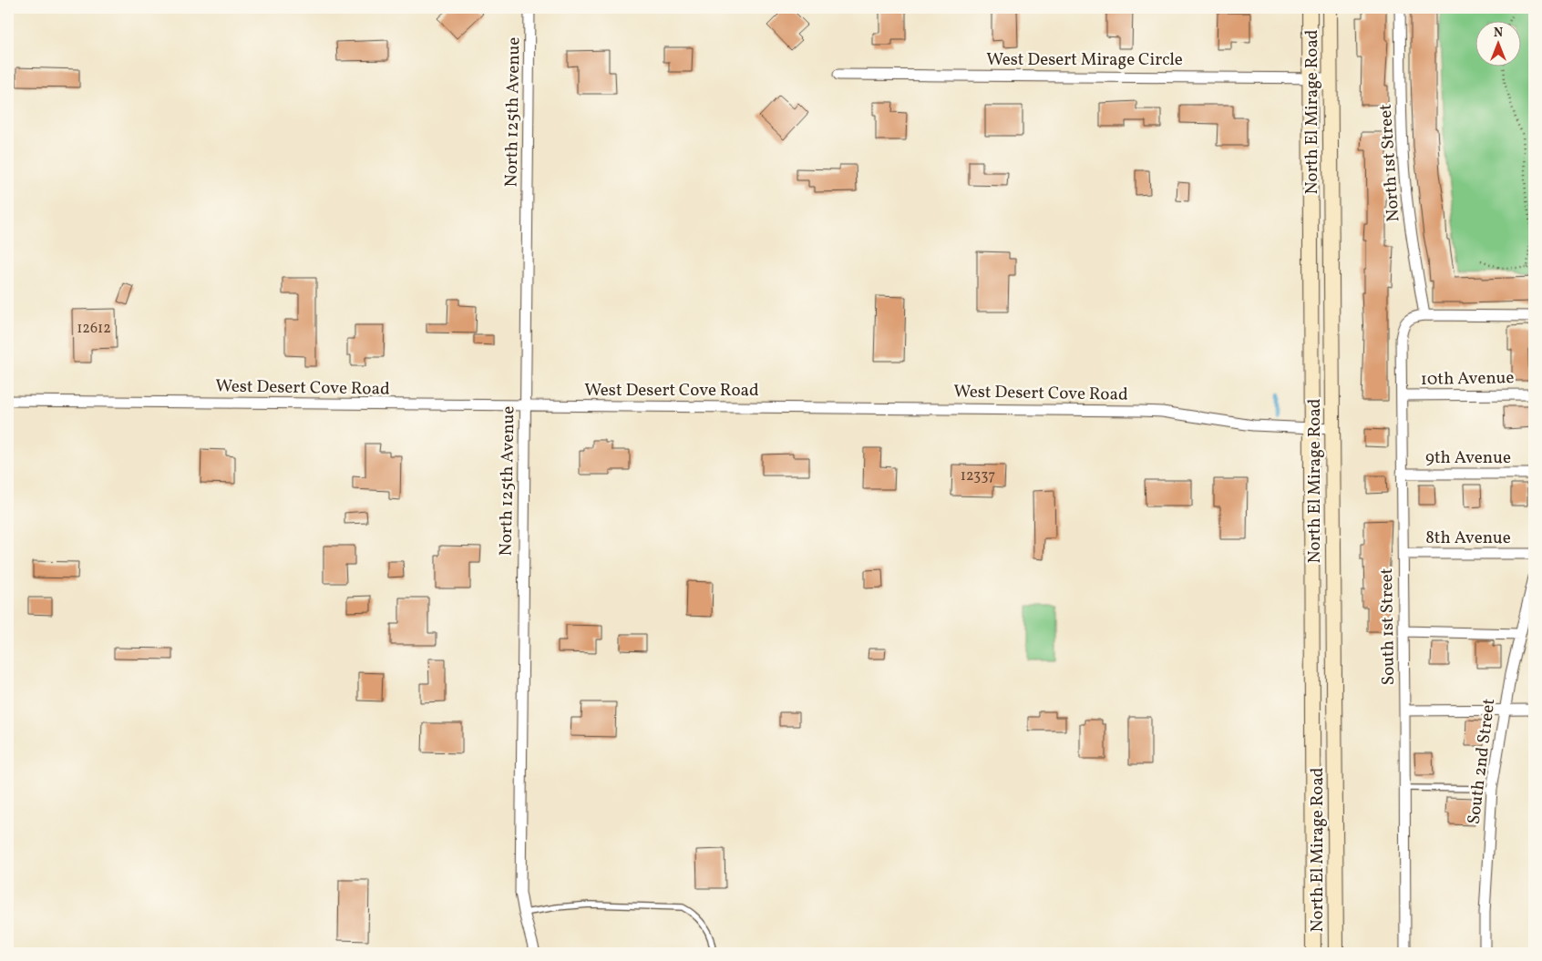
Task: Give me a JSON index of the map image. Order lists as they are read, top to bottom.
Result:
{
  "streets": {
    "main road": ["North El Mirage Road"],
    "street": [
      "West Desert Mirage Circle",
      "North 125th Avenue",
      "North 1st Street",
      "10th Avenue",
      "West Desert Cove Road",
      "9th Avenue",
      "8th Avenue",
      "South 1st Street",
      "South 2nd Street"
    ]
  },
  "crossings": [
    ["West Desert Mirage Circle", "North El Mirage Road"],
    ["North 125th Avenue", "West Desert Cove Road"],
    ["North El Mirage Road", "West Desert Cove Road"],
    ["North 1st Street", "South 1st Street"],
    ["10th Avenue", "South 1st Street"],
    ["9th Avenue", "South 1st Street"],
    ["8th Avenue", "South 1st Street"]
  ],
  "house_numbers": ["12612", "12337"],
  "north": "top"
}
